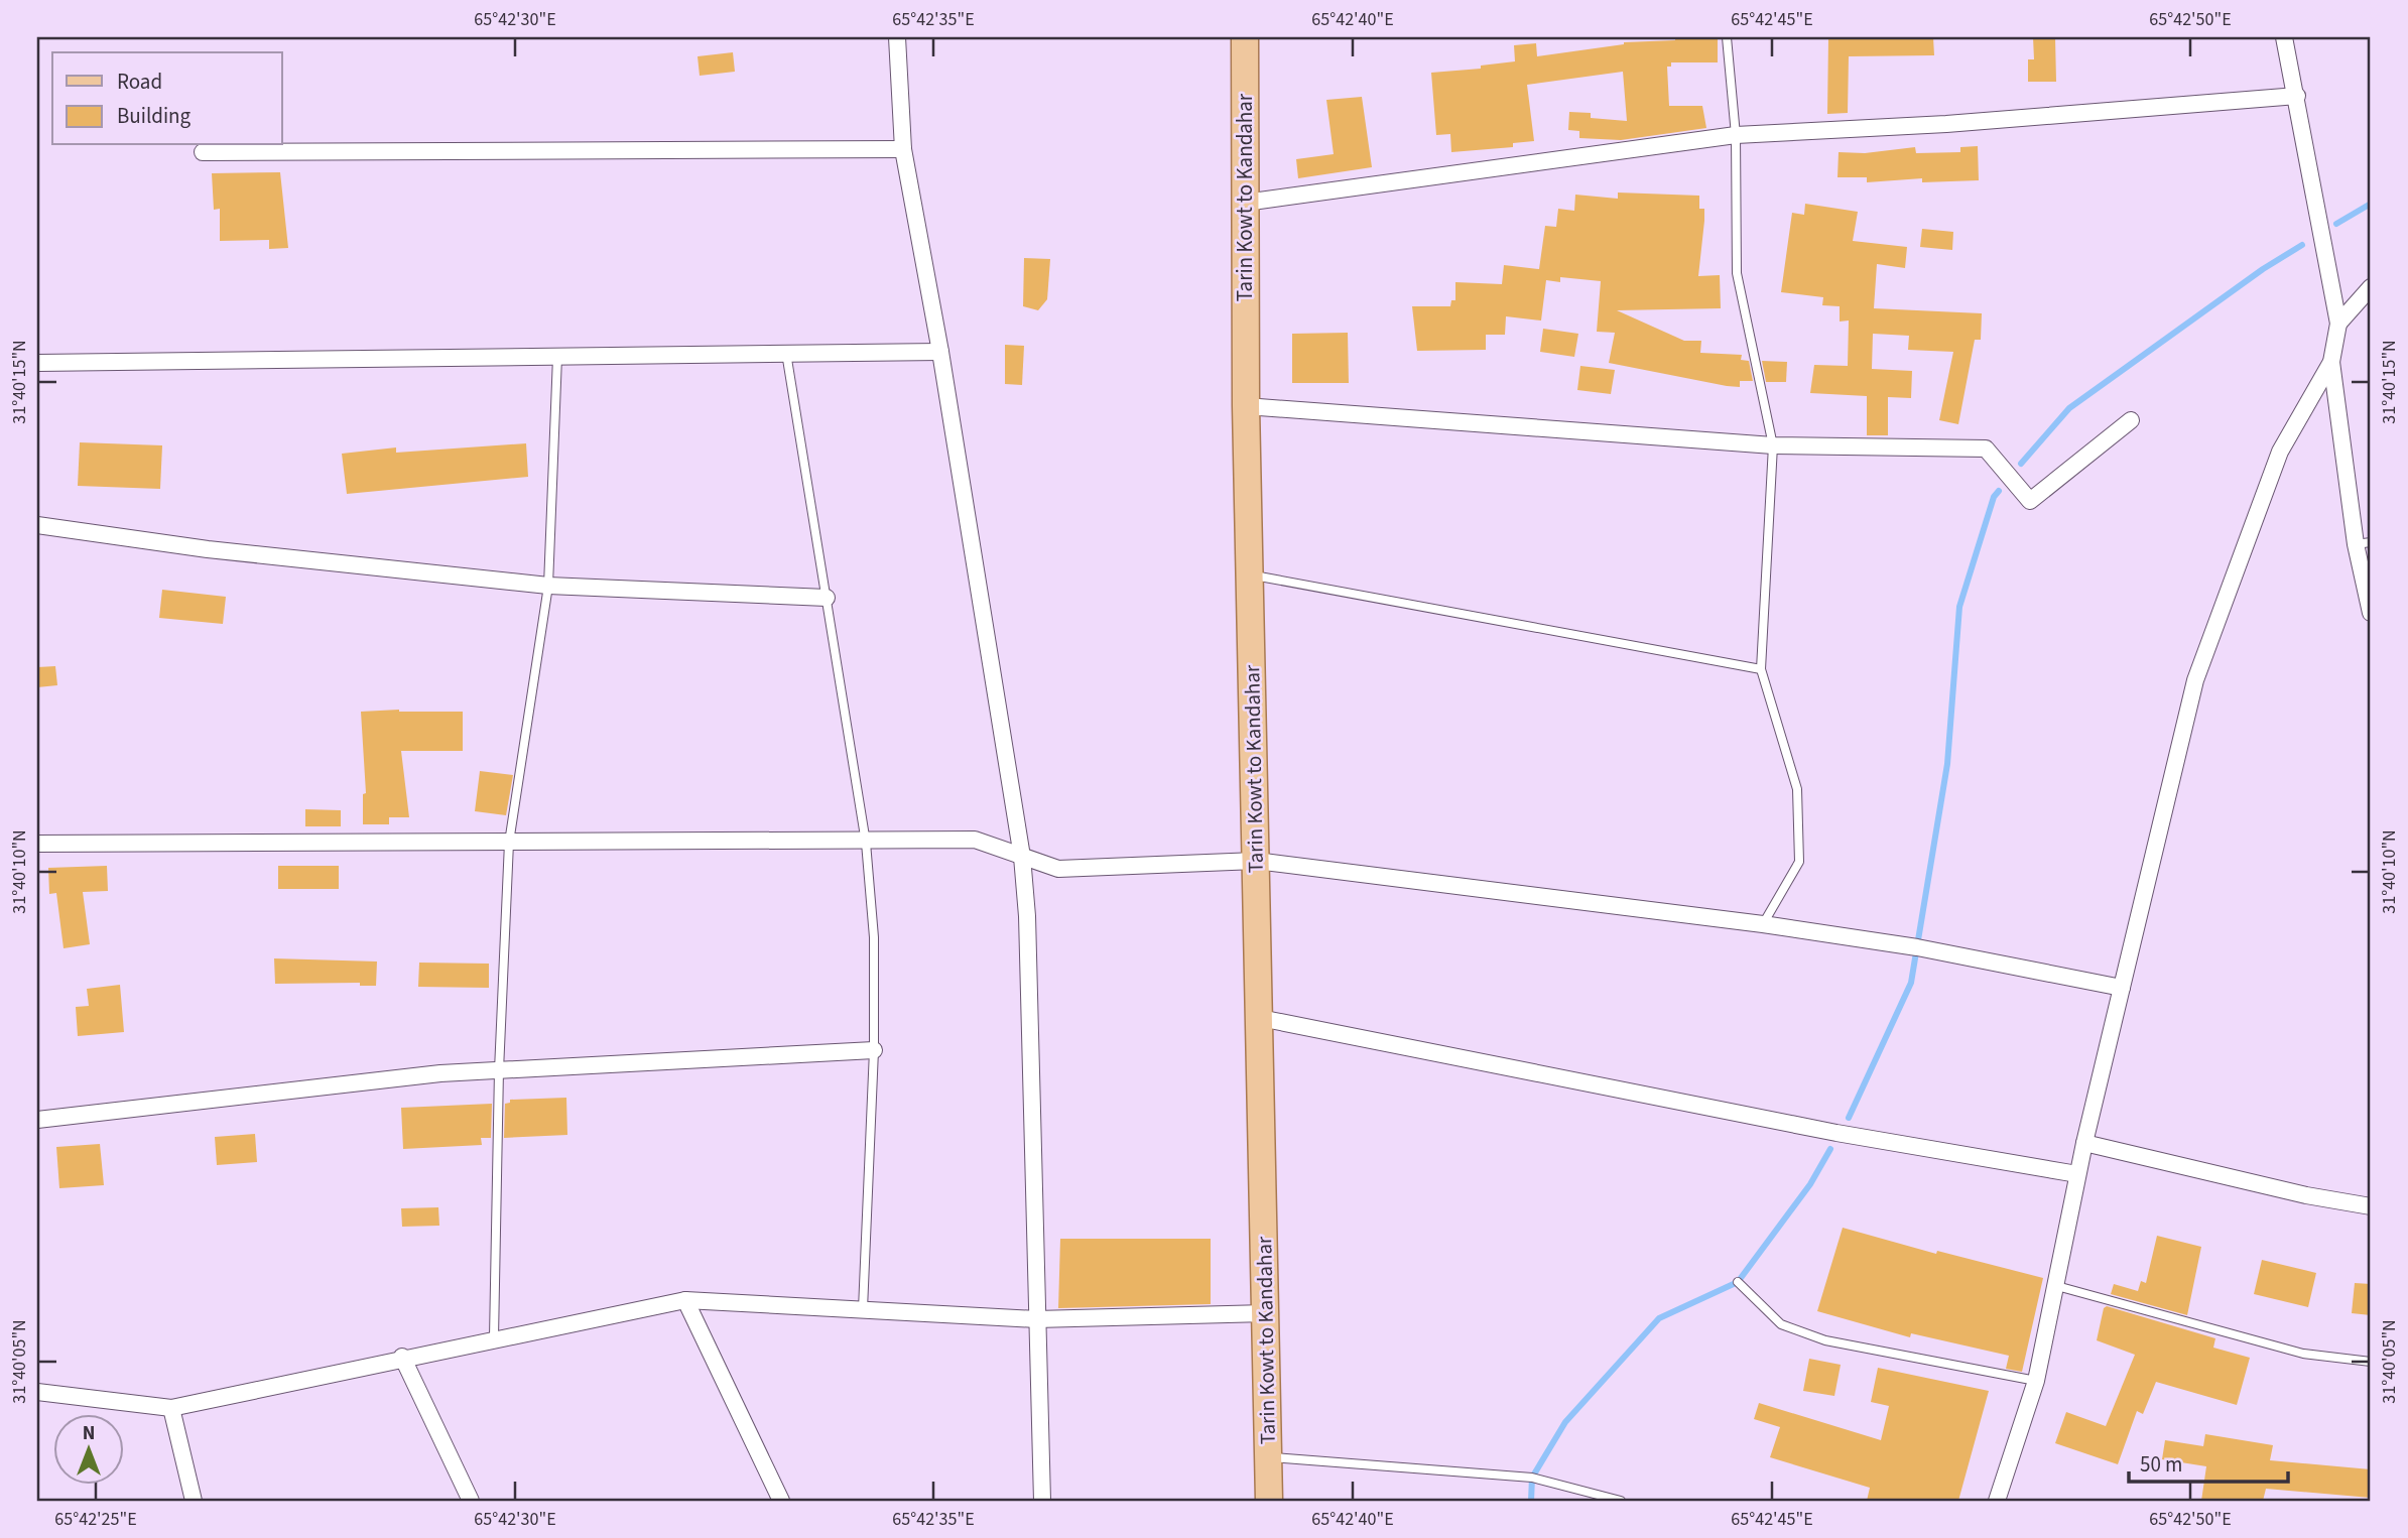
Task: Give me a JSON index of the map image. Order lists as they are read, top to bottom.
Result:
{
  "streets": {
    "main road": ["Tarin Kowt to Kandahar"]
  },
  "legend": ["Road", "Building"],
  "scale_bar": "50 m",
  "north": "top",
  "coordinates": [
    "65°42'30\"E",
    "65°42'35\"E",
    "65°42'40\"E",
    "65°42'45\"E",
    "65°42'50\"E",
    "31°40'15\"N",
    "31°40'10\"N",
    "31°40'05\"N",
    "65°42'25\"E"
  ]
}
